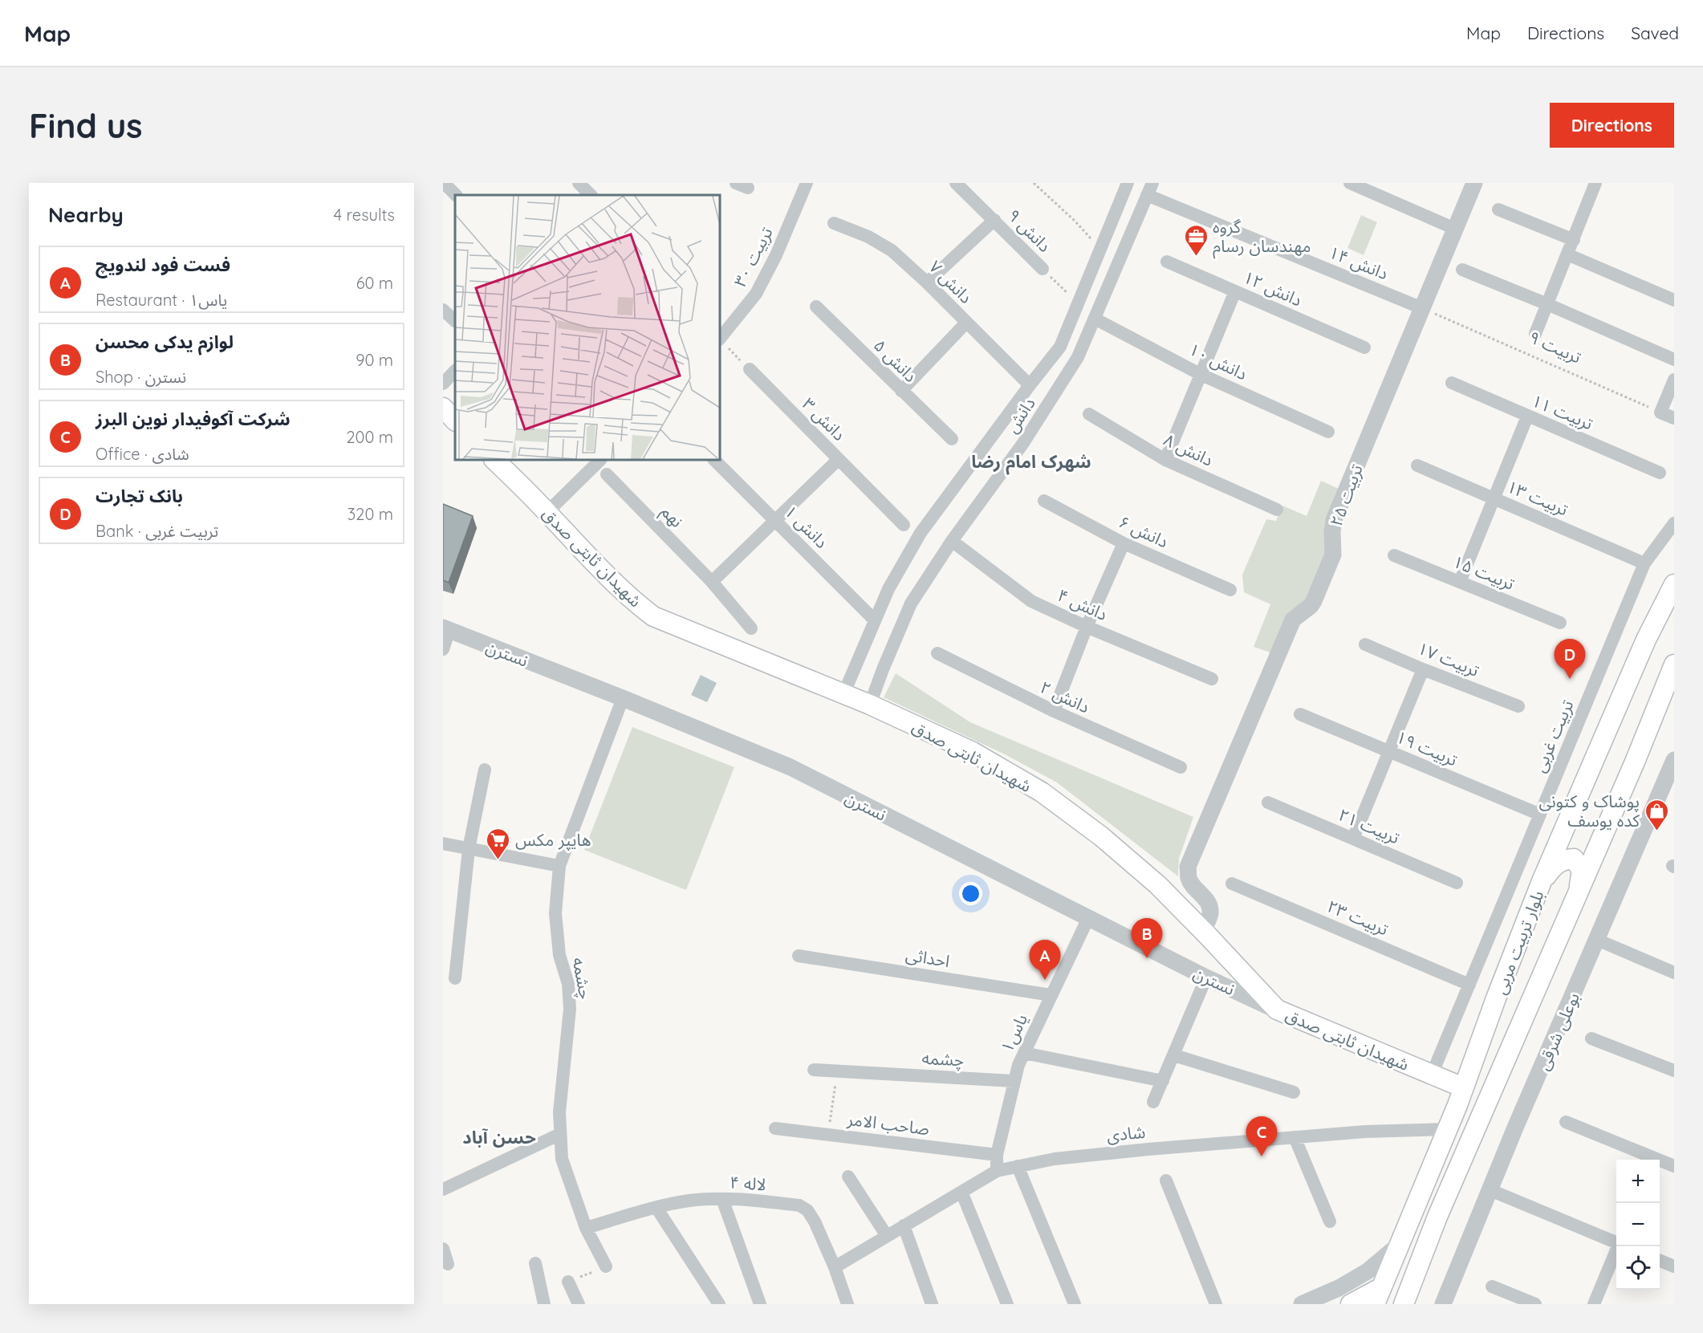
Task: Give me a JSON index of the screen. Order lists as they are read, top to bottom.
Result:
{
  "streets": {
    "main road": ["شهیدان ثابتی صدق", "بلوار تربیت مربی"],
    "street": [
      "دانش ۹",
      "تربیت ۳۰",
      "دانش ۱۴",
      "دانش ۷",
      "دانش ۱۲",
      "دانش ۵",
      "دانش ۱۰",
      "تربیت ۱۱",
      "دانش",
      "دانش ۳",
      "دانش ۸",
      "تربیت ۲۵",
      "تربیت ۱۳",
      "نهم",
      "دانش ۱",
      "دانش ۶",
      "تربیت ۱۵",
      "دانش ۴",
      "نسترن",
      "تربیت ۱۷",
      "دانش ۲",
      "تربیت غربی",
      "تربیت ۱۹",
      "تربیت ۲۱",
      "تربیت ۲۳",
      "احداثی",
      "چشمه",
      "بوعلی شرقی",
      "یاس۱",
      "صاحب الامر",
      "شادی",
      "لاله ۴"
    ],
    "path": ["تربیت ۹"]
  },
  "crossings": [
    ["دانش ۹", "دانش"],
    ["دانش ۱۴", "تربیت ۹"],
    ["دانش ۱۴", "دانش"],
    ["دانش ۱۴", "تربیت ۲۵"],
    ["دانش ۷", "دانش"],
    ["تربیت ۹", "تربیت ۲۵"],
    ["دانش ۱۰", "دانش"],
    ["دانش", "دانش ۱"],
    ["دانش", "شهیدان ثابتی صدق"],
    ["دانش", "دانش ۴"],
    ["تربیت ۲۵", "شهیدان ثابتی صدق"],
    ["تربیت ۱۳", "تربیت غربی"],
    ["شهیدان ثابتی صدق", "نسترن"],
    ["شهیدان ثابتی صدق", "تربیت غربی"],
    ["شهیدان ثابتی صدق", "بلوار تربیت مربی"],
    ["نسترن", "چشمه"],
    ["نسترن", "یاس۱"],
    ["تربیت غربی", "تربیت ۱۹"],
    ["تربیت غربی", "تربیت ۲۳"],
    ["بلوار تربیت مربی", "شادی"],
    ["احداثی", "یاس۱"],
    ["چشمه", "یاس۱"],
    ["چشمه", "لاله ۴"],
    ["یاس۱", "صاحب الامر"],
    ["یاس۱", "شادی"],
    ["شادی", "لاله ۴"]
  ],
  "districts": ["شهرک امام رضا", "حسن آباد"],
  "places": {
    "office": ["گروه مهندسان رسام"],
    "shop": ["پوشاک و کتونی کده یوسف"],
    "supermarket": ["هایپر مکس"]
  },
  "page": {
    "header": "Map",
    "nav": ["Map", "Directions", "Saved"],
    "buttons": "Directions",
    "title": "Find us",
    "heading": ["Nearby", "4 results"],
    "list": [
      {
        "mark": "A",
        "name": "فست فود لندویچ",
        "note": "Restaurant · یاس۱",
        "value": "60 m"
      },
      {
        "mark": "B",
        "name": "لوازم یدکی محسن",
        "note": "Shop · نسترن",
        "value": "90 m"
      },
      {
        "mark": "C",
        "name": "شرکت آکوفیدار نوین البرز",
        "note": "Office · شادی",
        "value": "200 m"
      },
      {
        "mark": "D",
        "name": "بانک تجارت",
        "note": "Bank · تربیت غربی",
        "value": "320 m"
      }
    ],
    "pins": [
      "D",
      "B",
      "A",
      "C"
    ],
    "map_buttons": ["+", "−"]
  }
}
